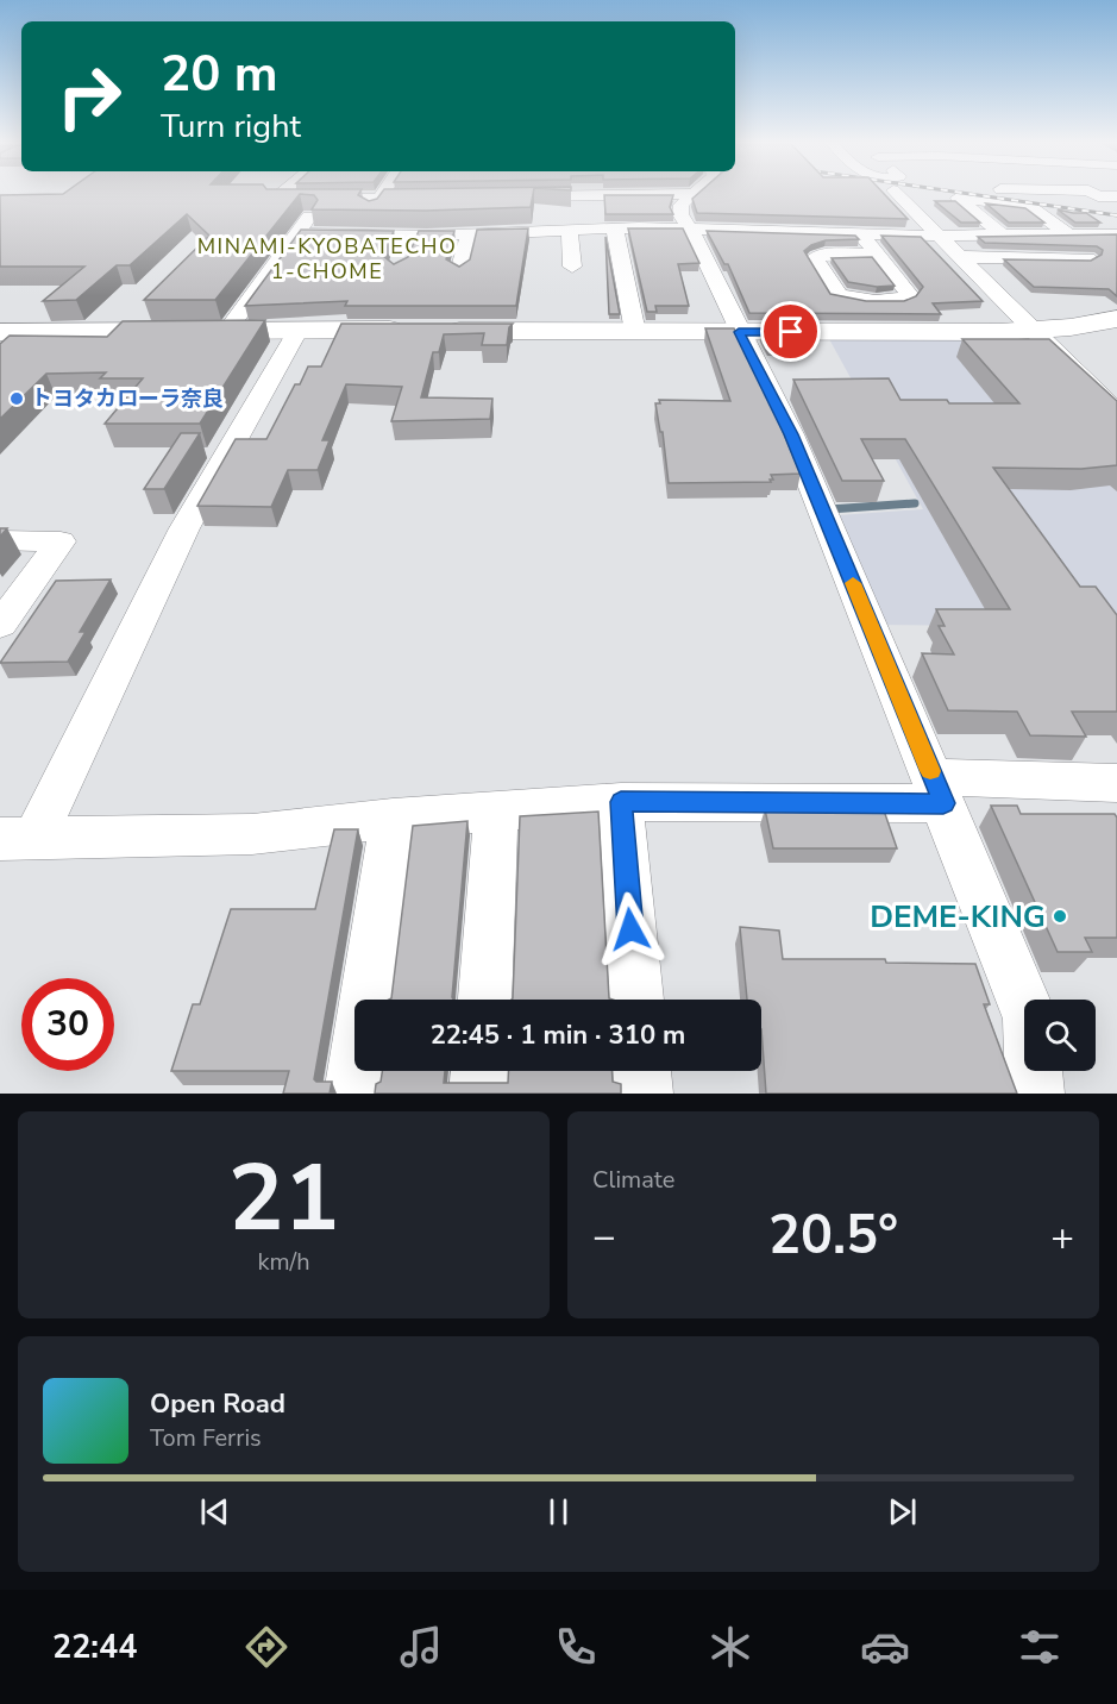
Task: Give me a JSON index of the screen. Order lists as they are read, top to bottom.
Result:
{
  "districts": ["MINAMI-KYOBATECHO 1-CHOME"],
  "places": ["トヨタカローラ奈良", "DEME-KING"],
  "page": {
    "turn": ["20 m", "Turn right"],
    "limit": "30",
    "trip": "22:45 · 1 min · 310 m",
    "tile": [
      ["21", "km/h"],
      "Climate"
    ],
    "heat": ["−", "20.5°", "+"],
    "song": ["Open Road", "Tom Ferris"],
    "tabs": "22:44"
  }
}
